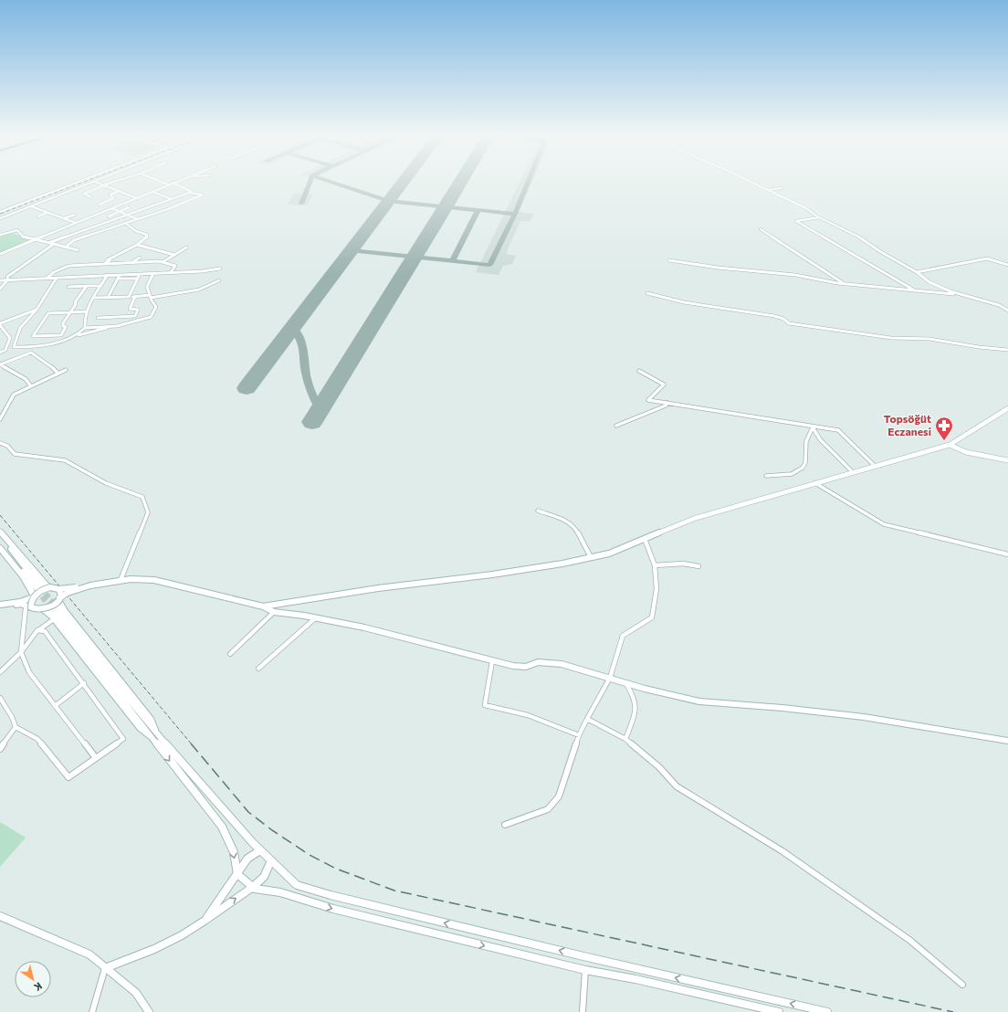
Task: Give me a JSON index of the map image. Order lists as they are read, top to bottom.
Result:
{
  "places": {
    "pharmacy": ["Topsöğüt Eczanesi"]
  },
  "north": "bottom right"
}
